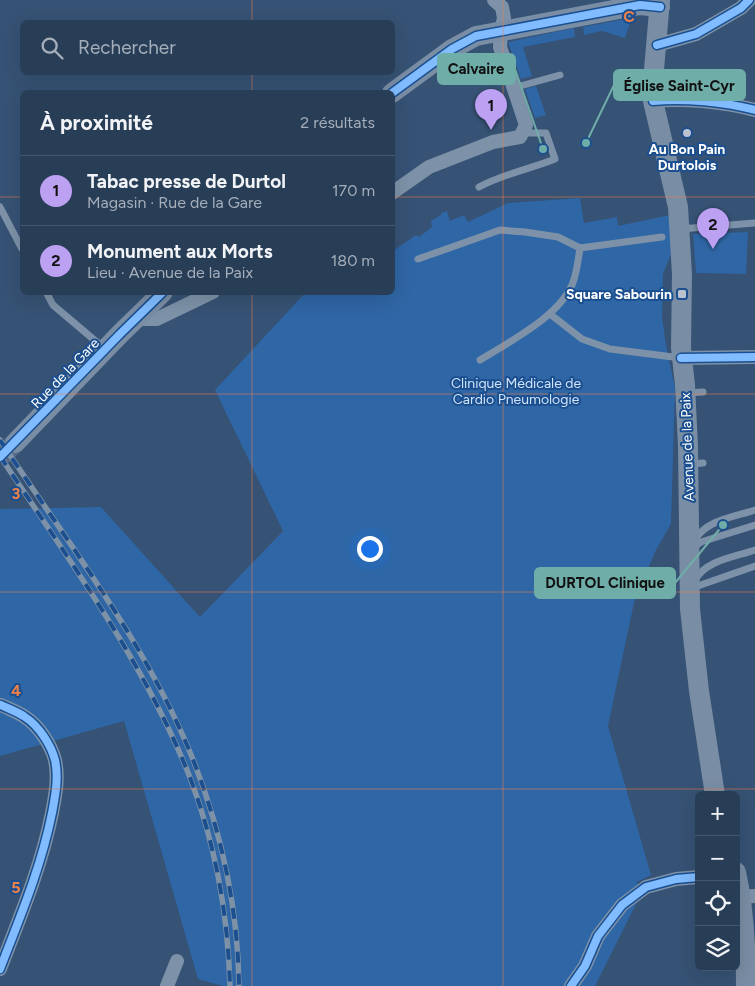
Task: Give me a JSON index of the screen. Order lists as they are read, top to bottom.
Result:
{
  "streets": {
    "main road": ["Rue de la Gare", "Avenue de la Paix"]
  },
  "parks": ["Clinique Médicale de Cardio Pneumologie"],
  "places": {
    "other": [
      "Au Bon Pain Durtolois",
      "Église Saint-Cyr",
      "Calvaire",
      "DURTOL Clinique"
    ],
    "transit": ["Square Sabourin"]
  },
  "page": {
    "search": "Rechercher",
    "pins": ["1", "2"],
    "heading": ["À proximité", "2 résultats"],
    "list": [
      {
        "mark": "1",
        "name": "Tabac presse de Durtol",
        "note": "Magasin · Rue de la Gare",
        "value": "170 m"
      },
      {
        "mark": "2",
        "name": "Monument aux Morts",
        "note": "Lieu · Avenue de la Paix",
        "value": "180 m"
      }
    ],
    "map_buttons": ["+", "−"]
  },
  "grid": {
    "columns": ["C"],
    "rows": ["3", "4", "5"]
  }
}
